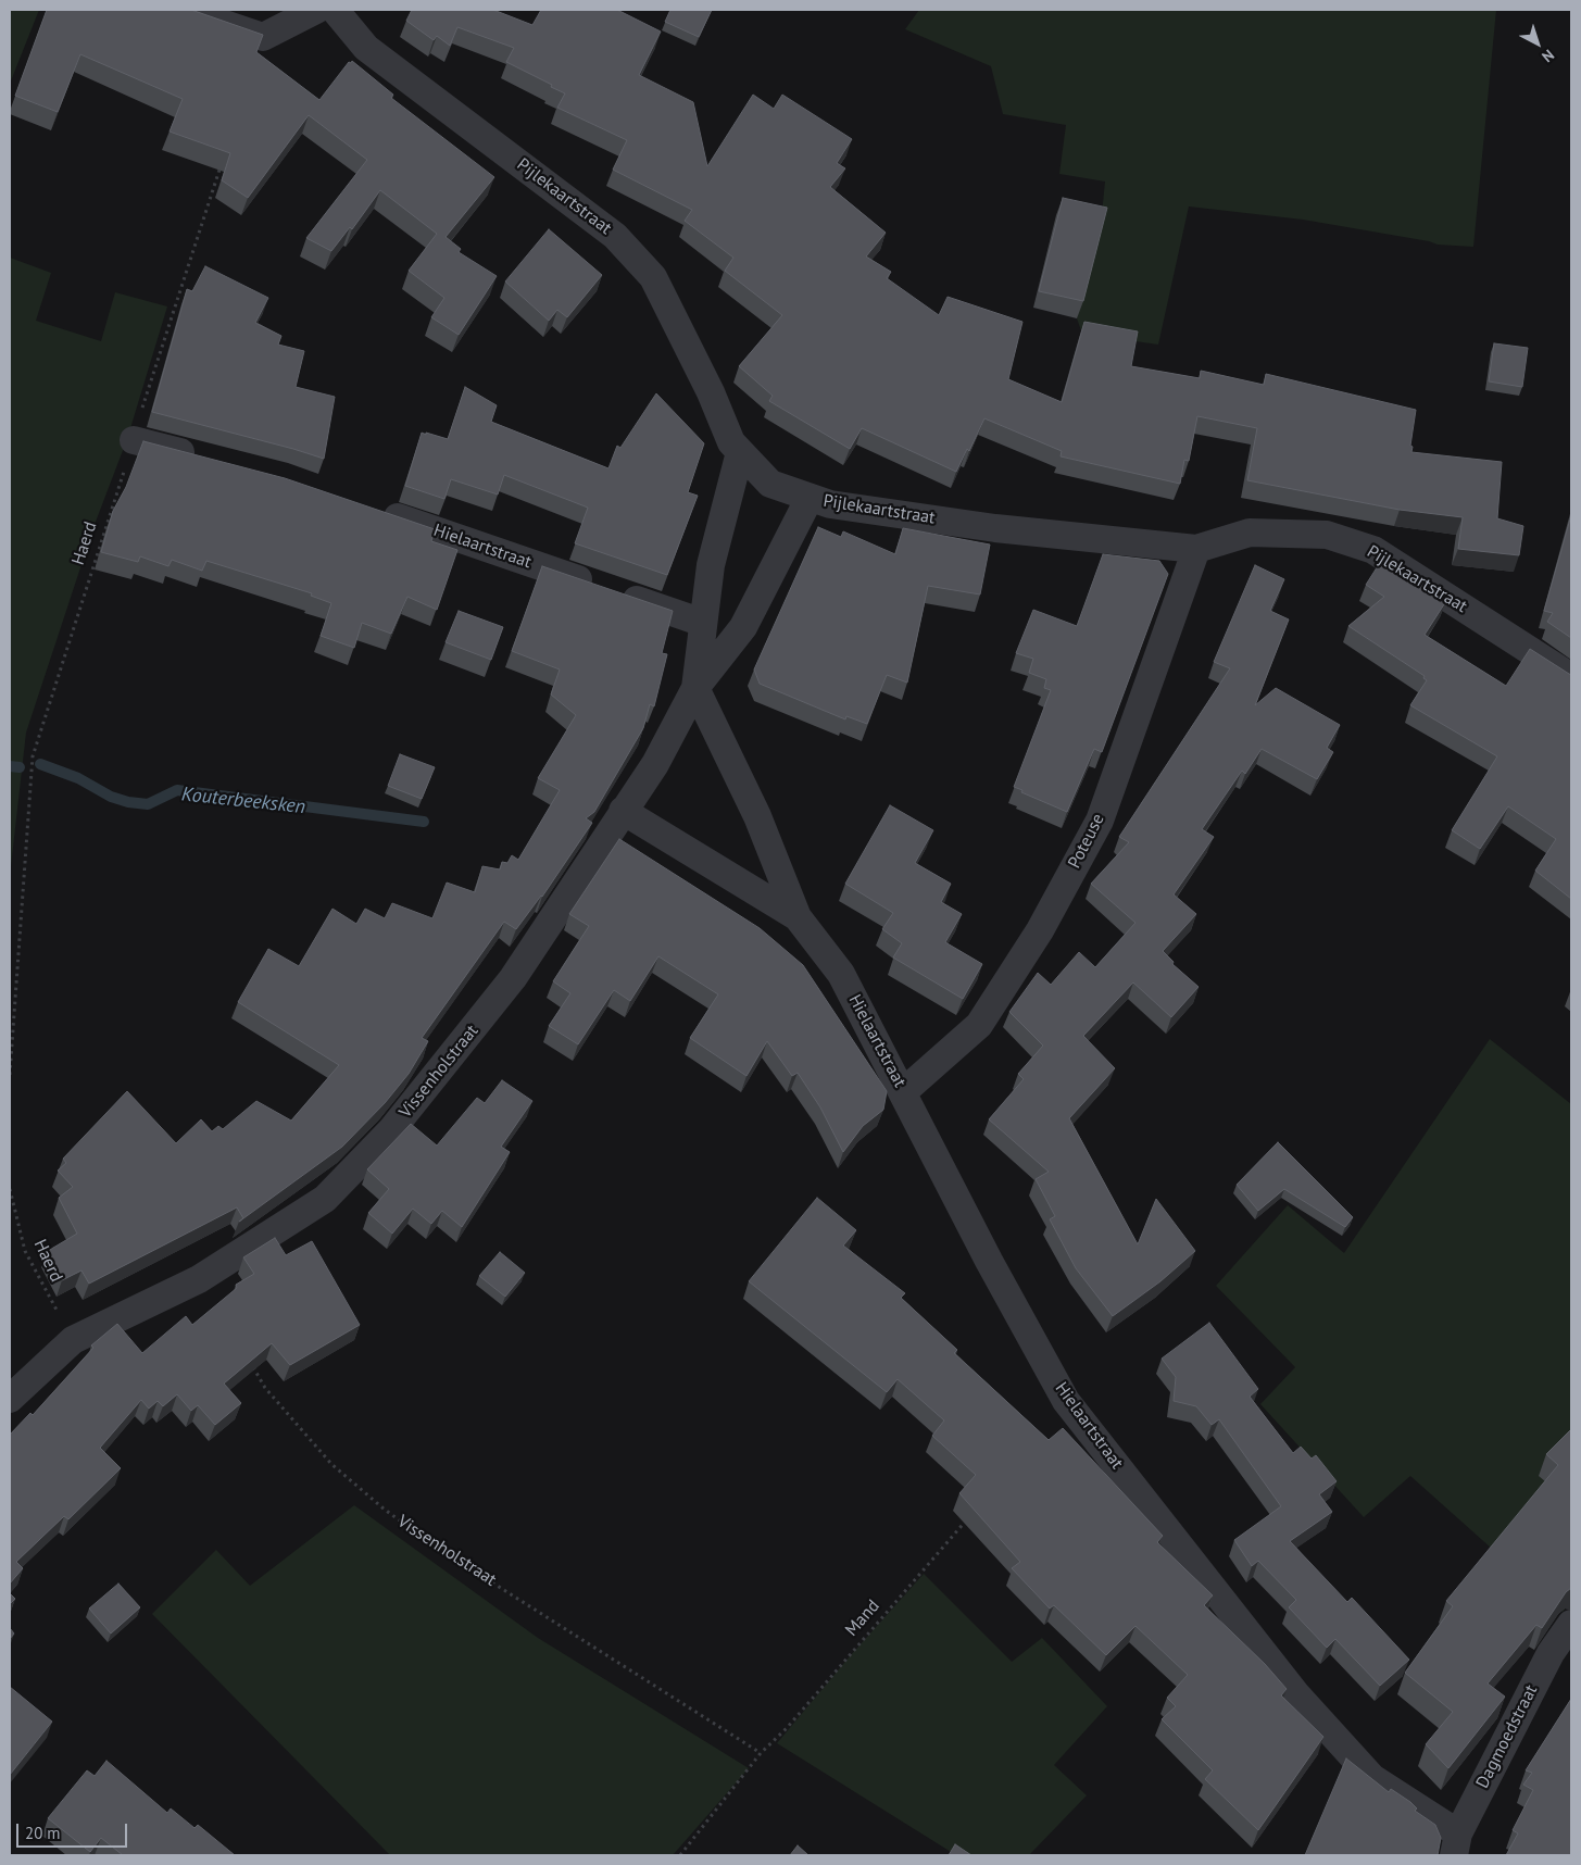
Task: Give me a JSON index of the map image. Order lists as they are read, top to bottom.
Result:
{
  "streets": {
    "street": [
      "Pijlekaartstraat",
      "Hielaartstraat",
      "Poteuse",
      "Vissenholstraat",
      "Dagmoedstraat"
    ],
    "path": ["Haerd", "Mand"]
  },
  "crossings": [
    ["Pijlekaartstraat", "Poteuse"],
    ["Haerd", "Vissenholstraat"],
    ["Hielaartstraat", "Poteuse"],
    ["Hielaartstraat", "Vissenholstraat"],
    ["Hielaartstraat", "Dagmoedstraat"],
    ["Vissenholstraat", "Mand"]
  ],
  "water": ["Kouterbeeksken"],
  "scale_bar": "20 m",
  "north": "bottom right"
}
